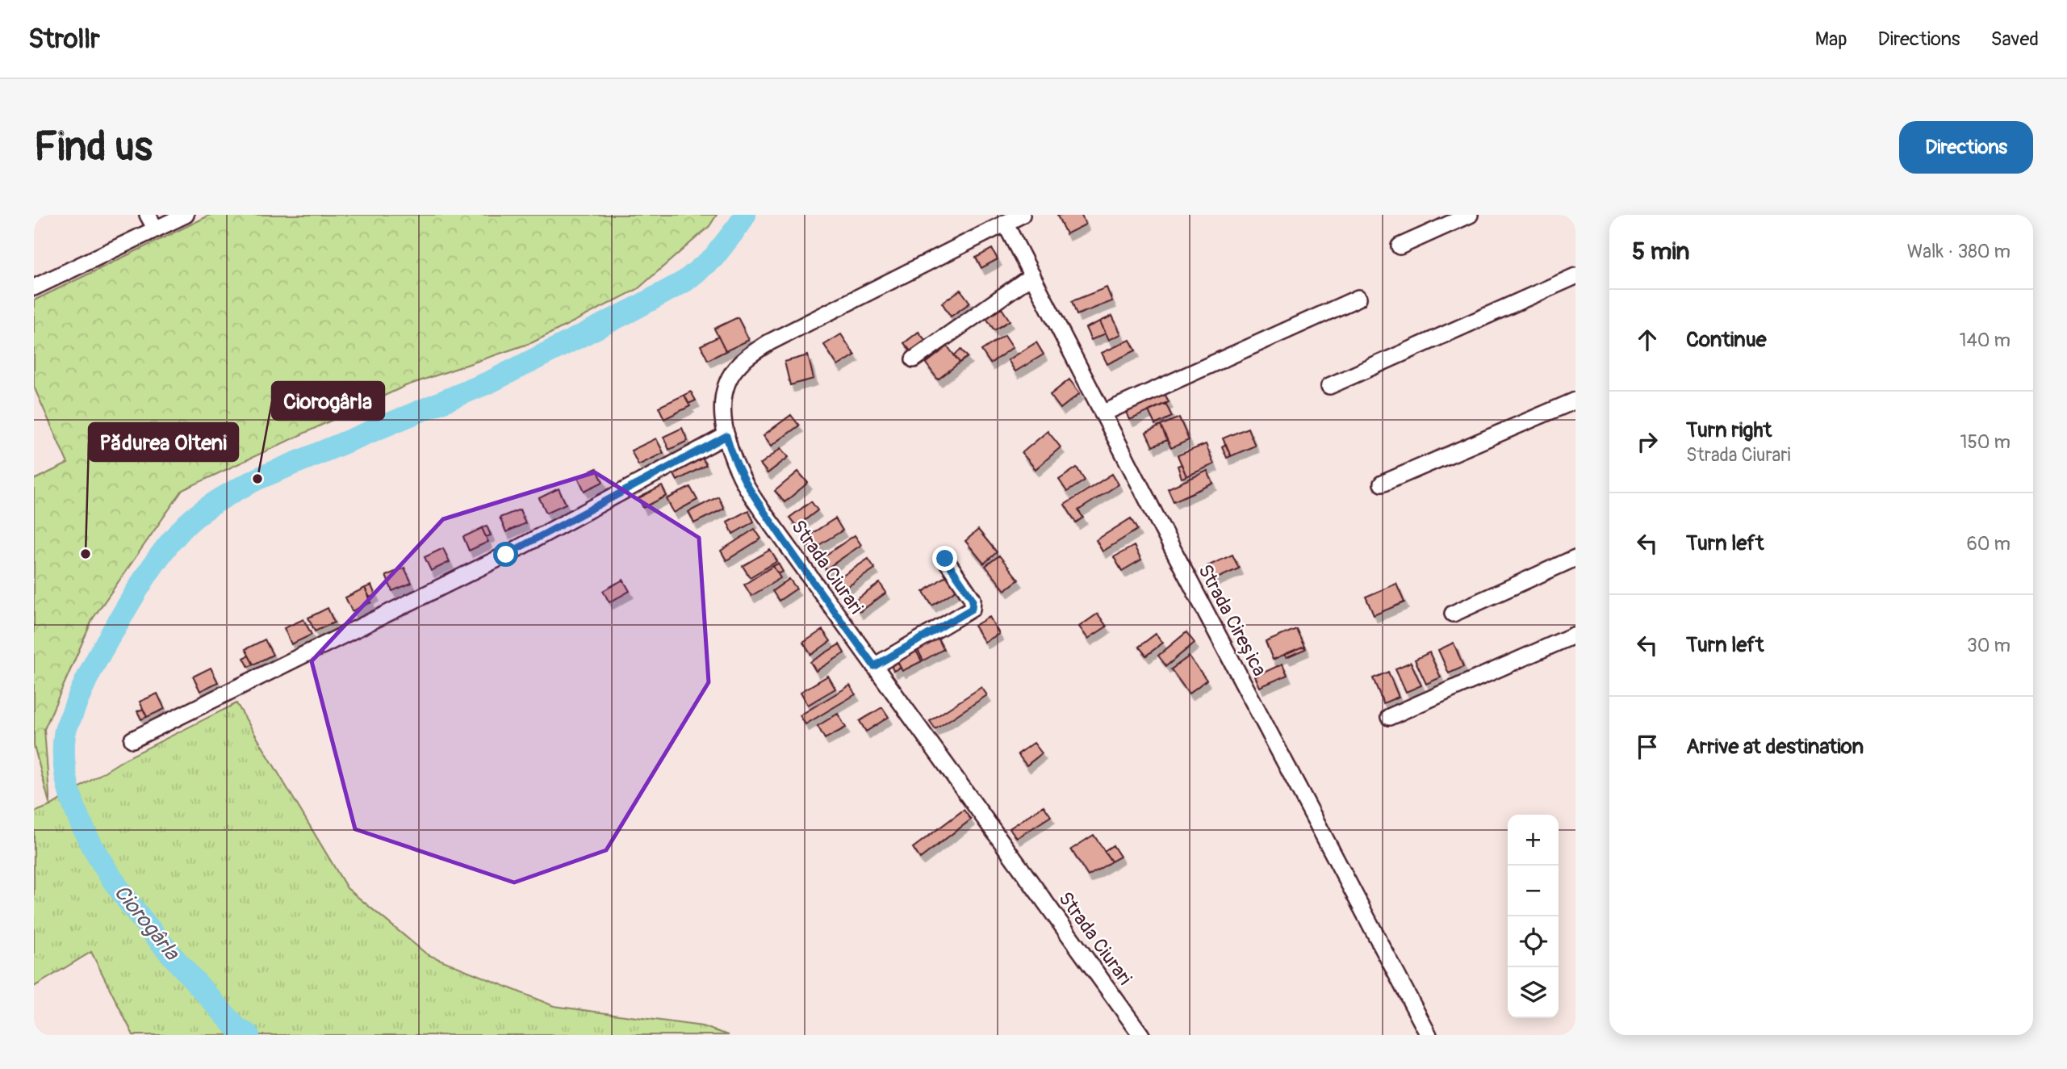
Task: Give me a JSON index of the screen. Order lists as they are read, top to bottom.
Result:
{
  "streets": {
    "street": ["Strada Ciurari", "Strada Cireșica"]
  },
  "crossings": [
    ["Strada Ciurari", "Strada Cireșica"]
  ],
  "water": ["Ciorogârla"],
  "places": ["Ciorogârla", "Pădurea Olteni"],
  "page": {
    "header": "Strollr",
    "nav": ["Map", "Directions", "Saved"],
    "buttons": "Directions",
    "title": "Find us",
    "heading": ["5 min", "Walk · 380 m"],
    "list": [
      ["Continue", "140 m"],
      ["Turn right", "Strada Ciurari", "150 m"],
      ["Turn left", "60 m"],
      ["Turn left", "30 m"],
      "Arrive at destination"
    ],
    "map_buttons": ["+", "−"]
  }
}
